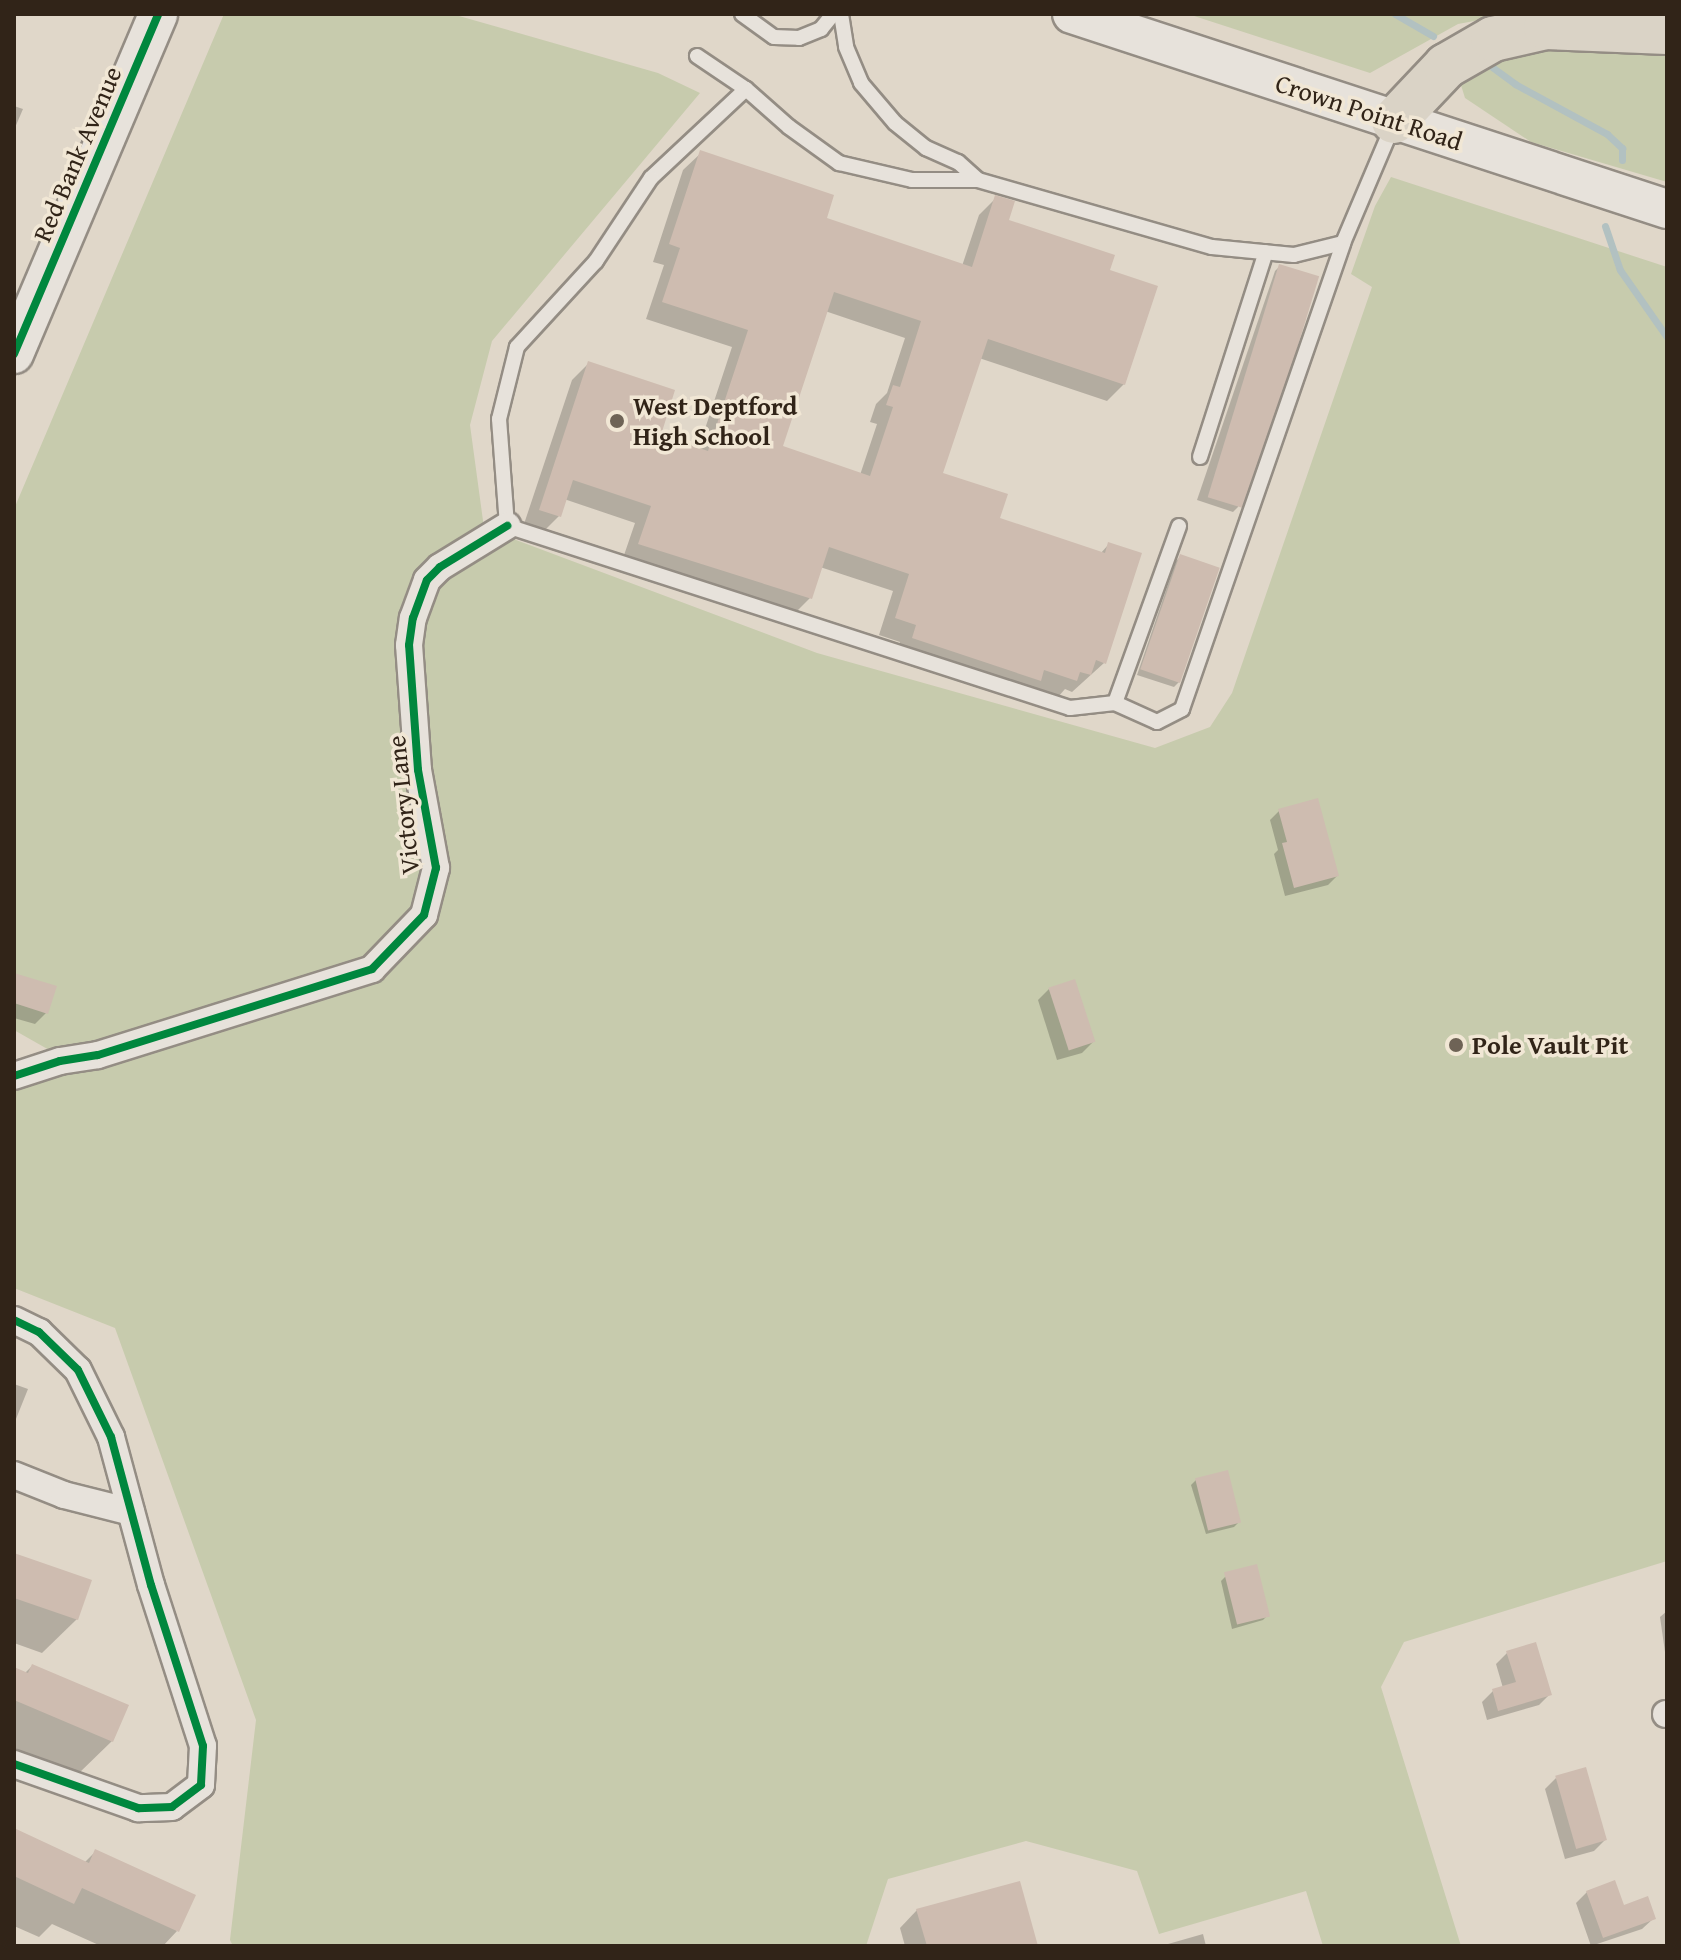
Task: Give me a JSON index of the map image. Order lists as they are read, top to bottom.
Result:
{
  "streets": {
    "main road": ["Crown Point Road", "Red Bank Avenue"],
    "street": ["Victory Lane"]
  },
  "places": ["West Deptford High School", "Pole Vault Pit"]
}
